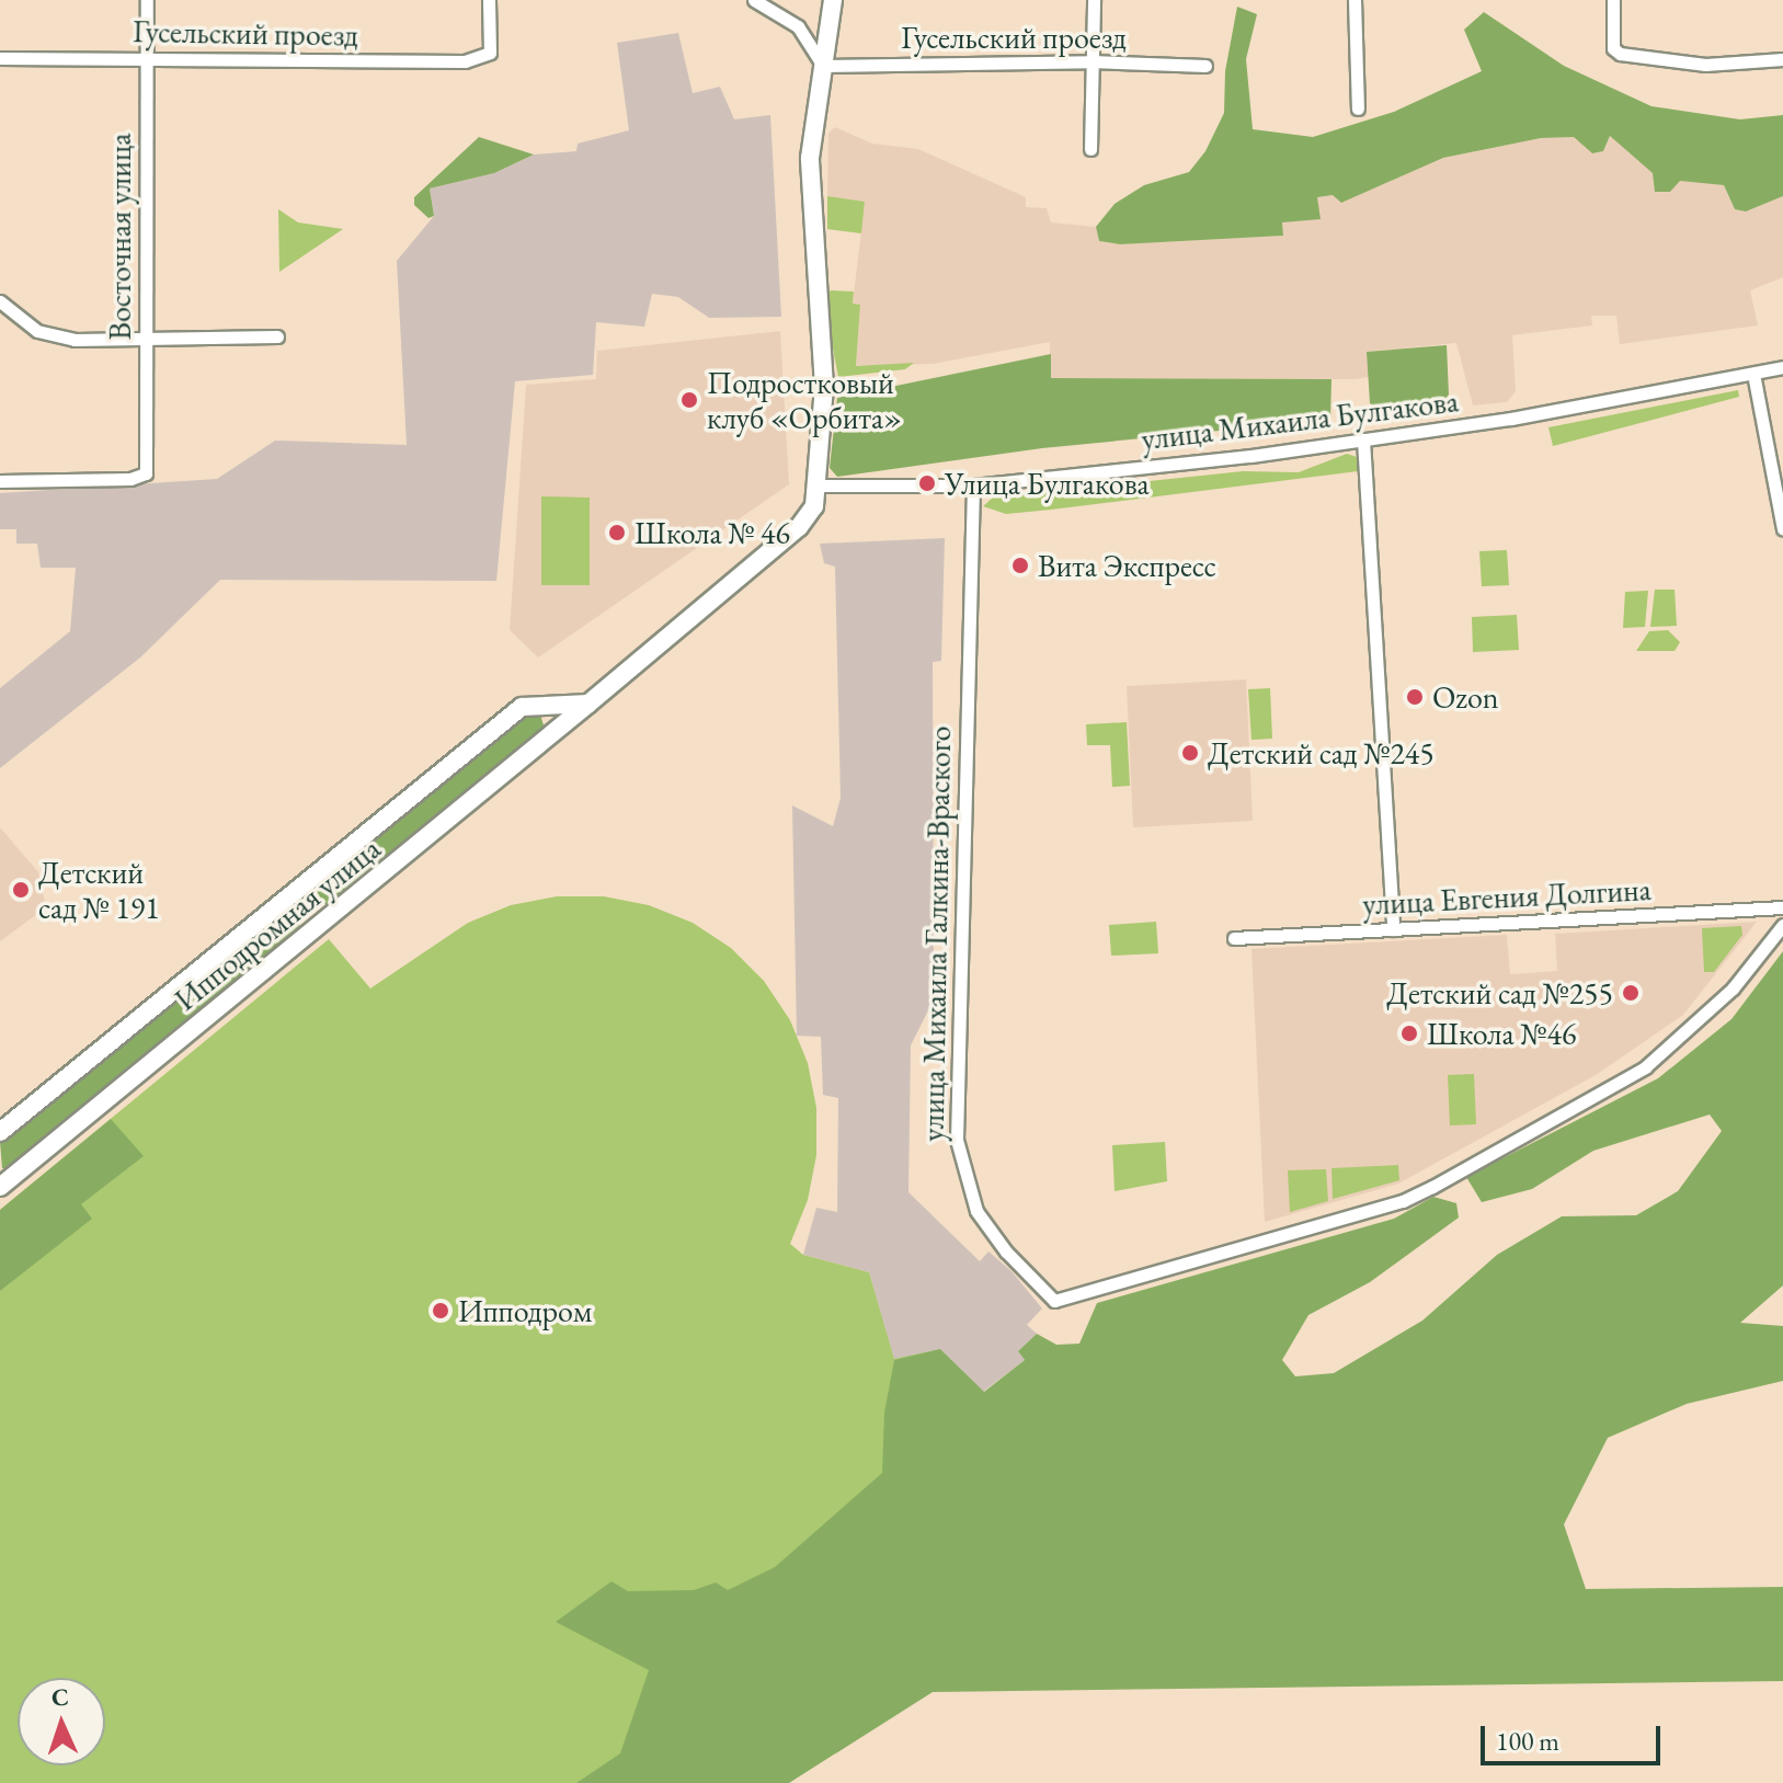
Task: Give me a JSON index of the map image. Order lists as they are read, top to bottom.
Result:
{
  "streets": {
    "street": [
      "Гусельский проезд",
      "Восточная улица",
      "улица Михаила Булгакова",
      "улица Евгения Долгина",
      "Ипподромная улица",
      "улица Михаила Галкина-Враского"
    ]
  },
  "crossings": [
    ["Гусельский проезд", "Восточная улица"],
    ["Гусельский проезд", "Ипподромная улица"],
    ["улица Михаила Булгакова", "Ипподромная улица"],
    ["улица Михаила Булгакова", "улица Михаила Галкина-Враского"]
  ],
  "places": [
    "Подростковый клуб «Орбита»",
    "Улица Булгакова",
    "Школа № 46",
    "Вита Экспресс",
    "Ozon",
    "Детский сад №245",
    "Детский сад № 191",
    "Детский сад №255",
    "Школа №46",
    "Ипподром"
  ],
  "scale_bar": "100 m",
  "north": "top"
}
